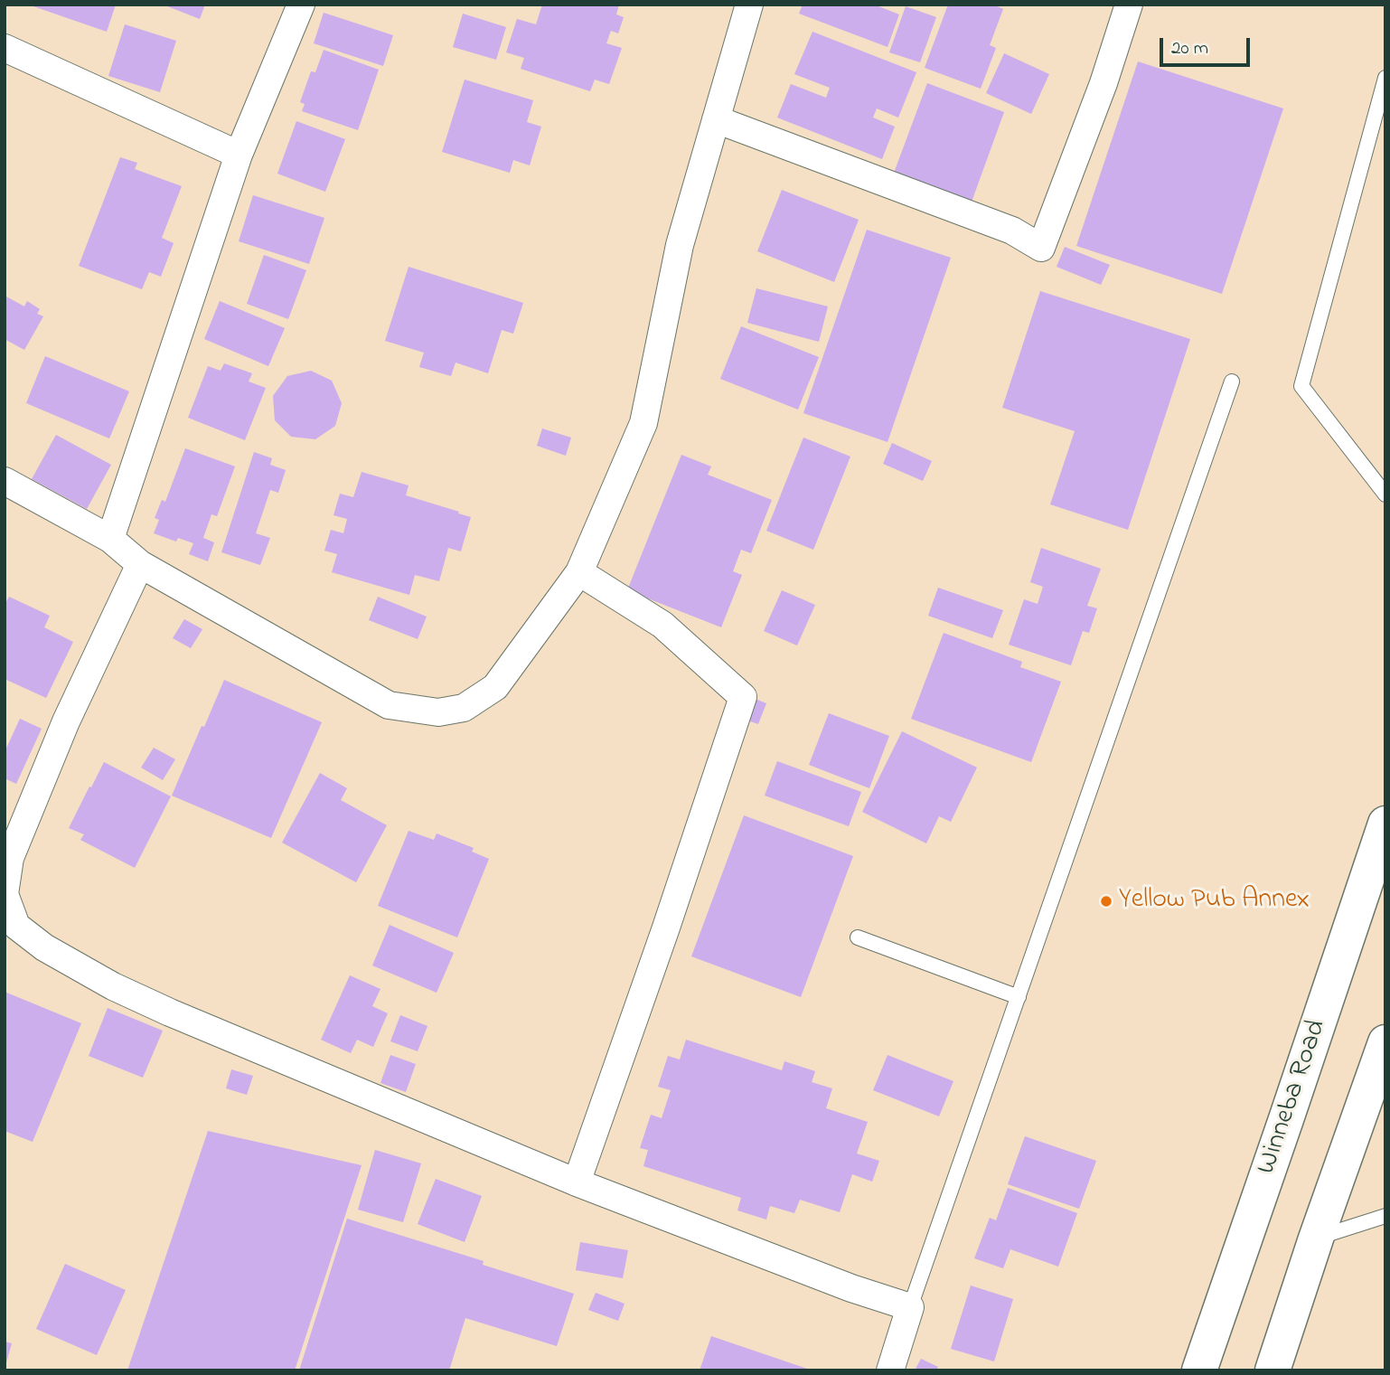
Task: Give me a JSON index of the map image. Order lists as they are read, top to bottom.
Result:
{
  "streets": {
    "highway": ["Winneba Road"]
  },
  "places": ["Yellow Pub Annex"],
  "scale_bar": "20 m"
}
